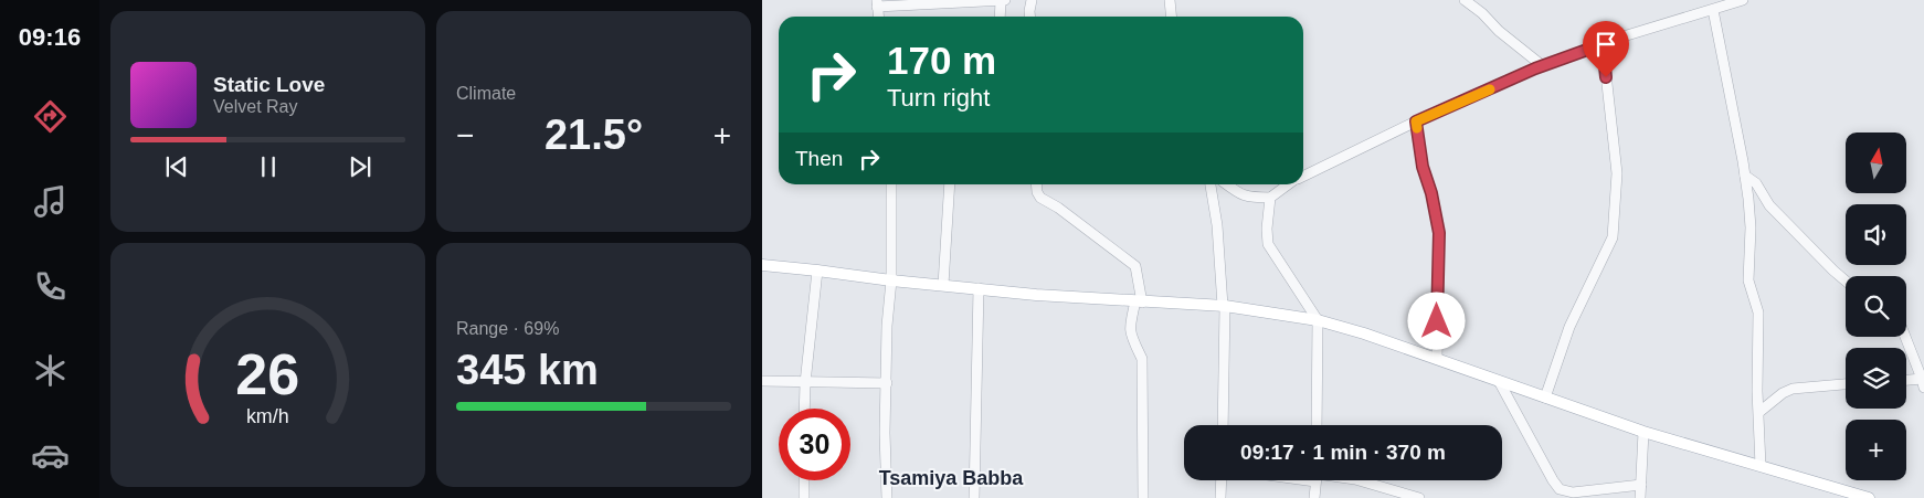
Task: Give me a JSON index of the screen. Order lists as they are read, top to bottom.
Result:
{
  "districts": ["Tsamiya Babba"],
  "north": "top",
  "page": {
    "tabs": "09:16",
    "tile": [
      "Climate",
      ["Range · 69%", "345 km"]
    ],
    "turn": ["170 m", "Turn right"],
    "song": ["Static Love", "Velvet Ray"],
    "heat": ["−", "21.5°", "+"],
    "map_buttons": "+",
    "then": "Then",
    "limit": "30",
    "trip": "09:17 · 1 min · 370 m",
    "gauge": ["26", "km/h"]
  }
}
